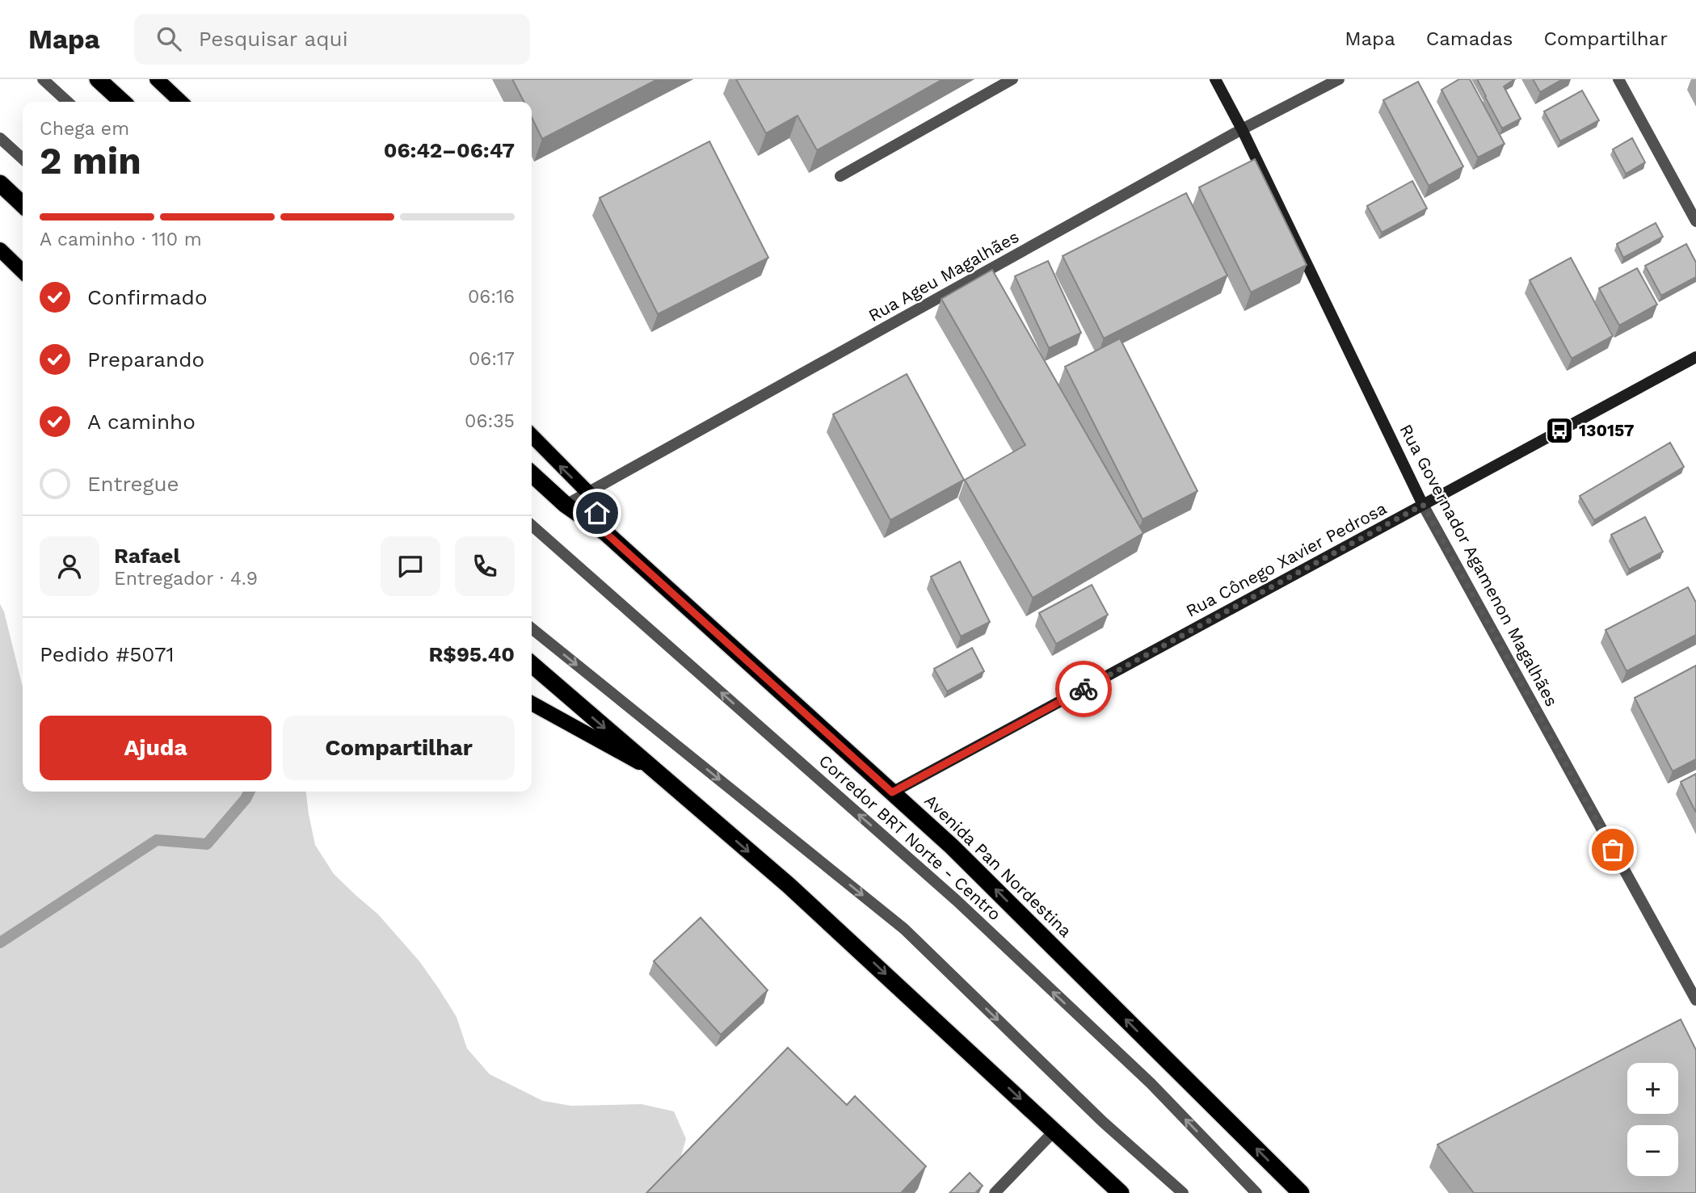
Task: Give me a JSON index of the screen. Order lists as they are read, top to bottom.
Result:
{
  "streets": {
    "highway": ["Avenida Pan Nordestina"],
    "street": [
      "Rua Ageu Magalhães",
      "Rua Cônego Xavier Pedrosa",
      "Rua Governador Agamenon Magalhães",
      "Corredor BRT Norte - Centro"
    ]
  },
  "crossings": [
    ["Rua Ageu Magalhães", "Rua Governador Agamenon Magalhães"],
    ["Rua Ageu Magalhães", "Avenida Pan Nordestina"],
    ["Rua Cônego Xavier Pedrosa", "Rua Governador Agamenon Magalhães"],
    ["Rua Cônego Xavier Pedrosa", "Avenida Pan Nordestina"]
  ],
  "one_way": ["Avenida Pan Nordestina"],
  "places": {
    "bus stop": ["130157"]
  },
  "page": {
    "header": "Mapa",
    "search": "Pesquisar aqui",
    "nav": ["Mapa", "Camadas", "Compartilhar"],
    "heading": ["2 min", "Chega em", "06:42–06:47"],
    "panel": [
      "Rafael",
      "Entregador · 4.9",
      "Pedido #5071",
      "R$95.40"
    ],
    "bar": "A caminho · 110 m",
    "list": [
      ["Confirmado", "06:16"],
      ["Preparando", "06:17"],
      ["A caminho", "06:35"],
      "Entregue"
    ],
    "buttons": ["Ajuda", "Compartilhar"],
    "map_buttons": ["+", "−"]
  }
}
